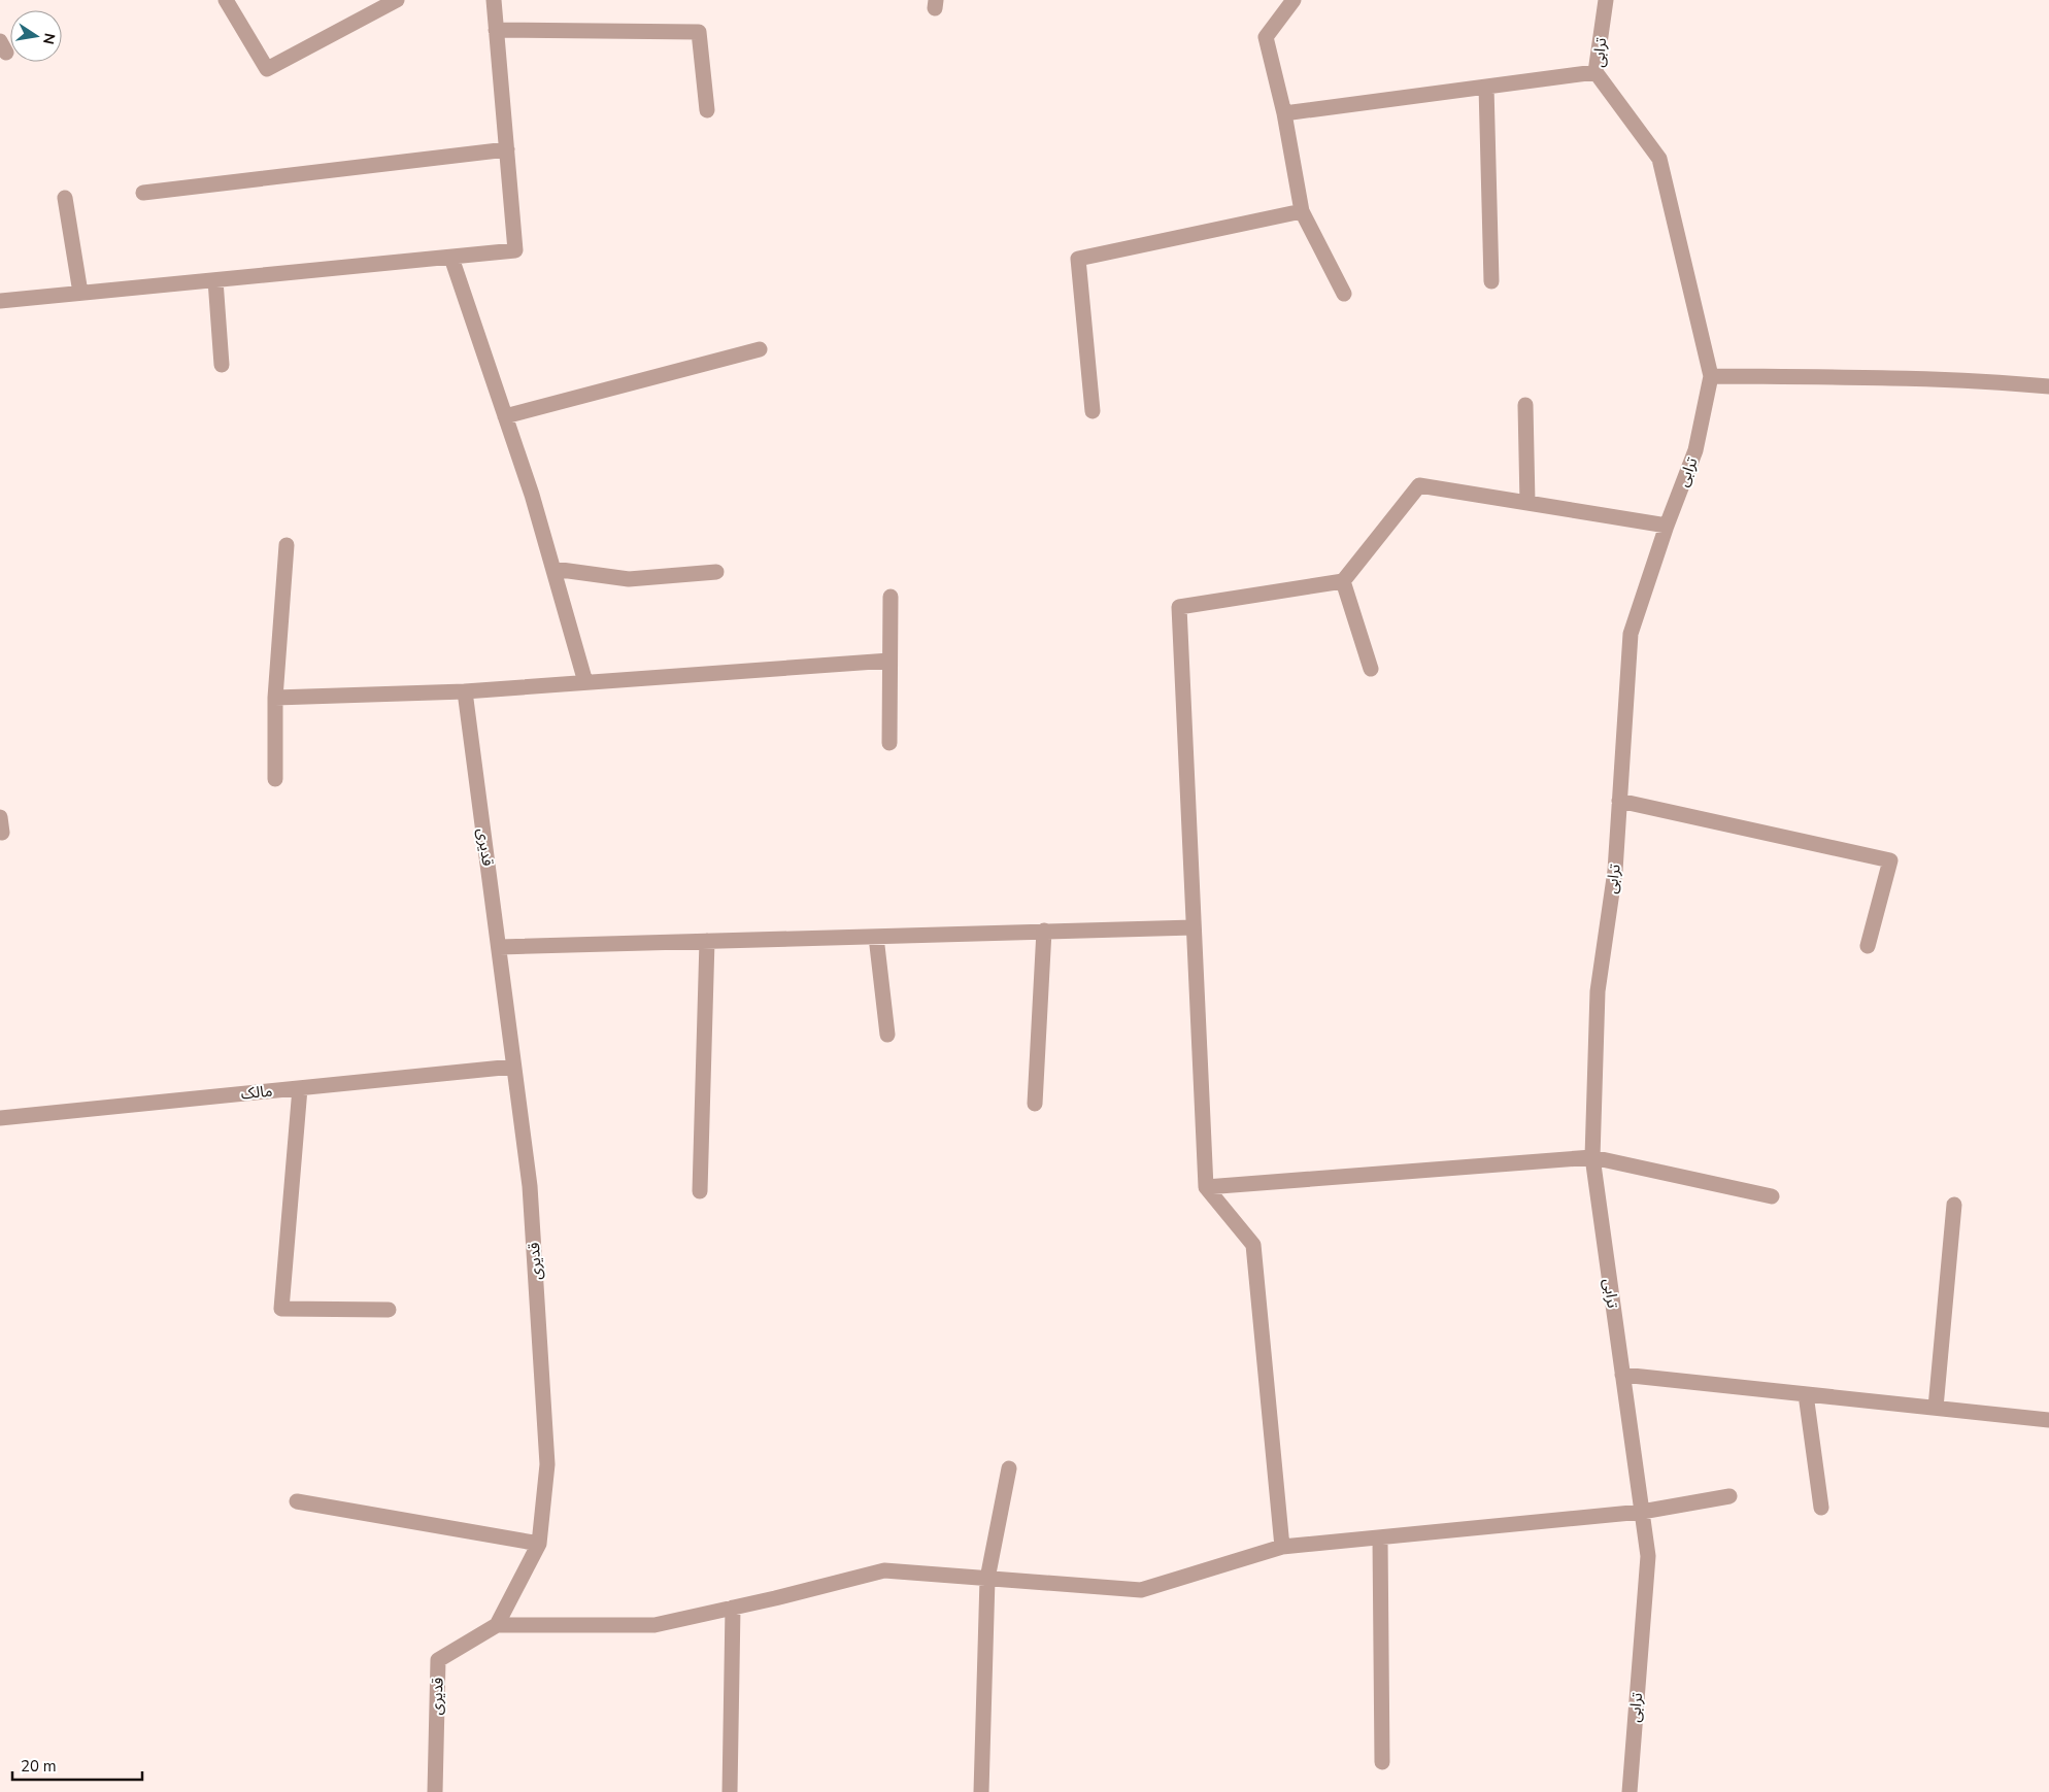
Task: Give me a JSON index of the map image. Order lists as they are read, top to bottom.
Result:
{
  "streets": {
    "street": ["ترابی", "قدیری", "مالک"]
  },
  "crossings": [
    ["قدیری", "مالک"]
  ],
  "scale_bar": "20 m",
  "north": "right"
}
